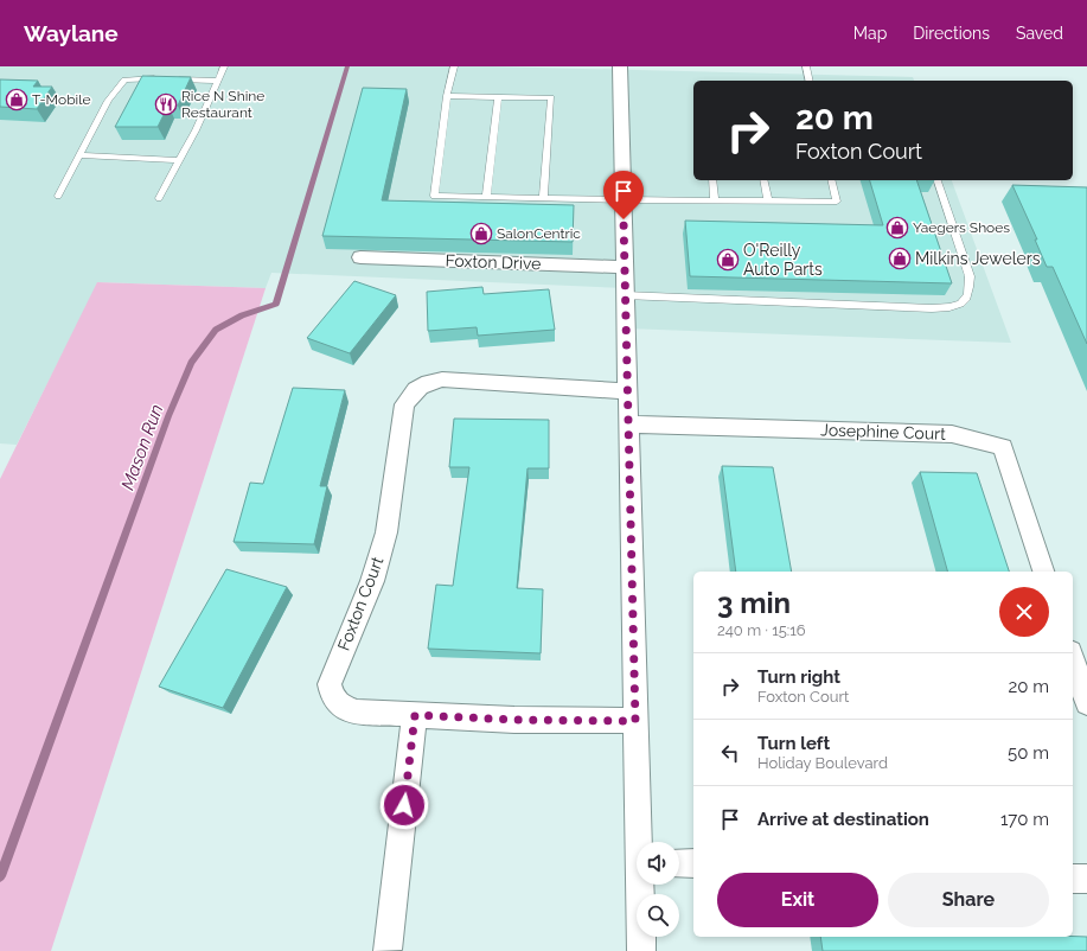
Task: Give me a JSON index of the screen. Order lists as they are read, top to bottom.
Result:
{
  "streets": {
    "street": ["Foxton Drive", "Josephine Court", "Foxton Court"]
  },
  "water": ["Mason Run"],
  "places": {
    "shop": [
      "T-Mobile",
      "Yaegers Shoes",
      "SalonCentric",
      "Milkins Jewelers",
      "O'Reilly Auto Parts"
    ],
    "restaurant": ["Rice N Shine Restaurant"]
  },
  "page": {
    "header": "Waylane",
    "nav": ["Map", "Directions", "Saved"],
    "turn": ["20 m", "Foxton Court"],
    "heading": ["3 min", "240 m · 15:16"],
    "list": [
      {
        "name": "Turn right",
        "note": "Foxton Court",
        "value": "20 m"
      },
      {
        "name": "Turn left",
        "note": "Holiday Boulevard",
        "value": "50 m"
      },
      {
        "name": "Arrive at destination",
        "value": "170 m"
      }
    ],
    "buttons": ["Exit", "Share"]
  }
}
